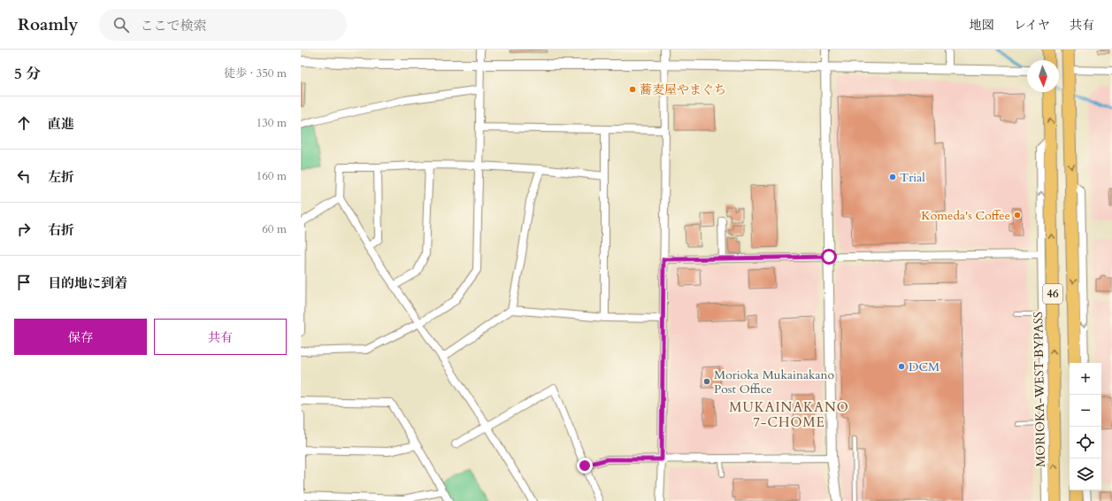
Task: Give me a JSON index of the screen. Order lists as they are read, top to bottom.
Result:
{
  "streets": {
    "highway": ["46", "MORIOKA-WEST BYPASS"]
  },
  "districts": ["MUKAINAKANO 7-CHOME"],
  "places": [
    "蕎麦屋やまぐち",
    "Trial",
    "Komeda's Coffee",
    "DCM",
    "Morioka Mukainakano Post Office"
  ],
  "north": "bottom",
  "page": {
    "header": "Roamly",
    "search": "ここで検索",
    "nav": ["地図", "レイヤ", "共有"],
    "heading": ["5 分", "徒歩 · 350 m"],
    "list": [
      ["直進", "130 m"],
      ["左折", "160 m"],
      ["右折", "60 m"],
      "目的地に到着"
    ],
    "buttons": ["保存", "共有"],
    "map_buttons": ["+", "−"]
  }
}
